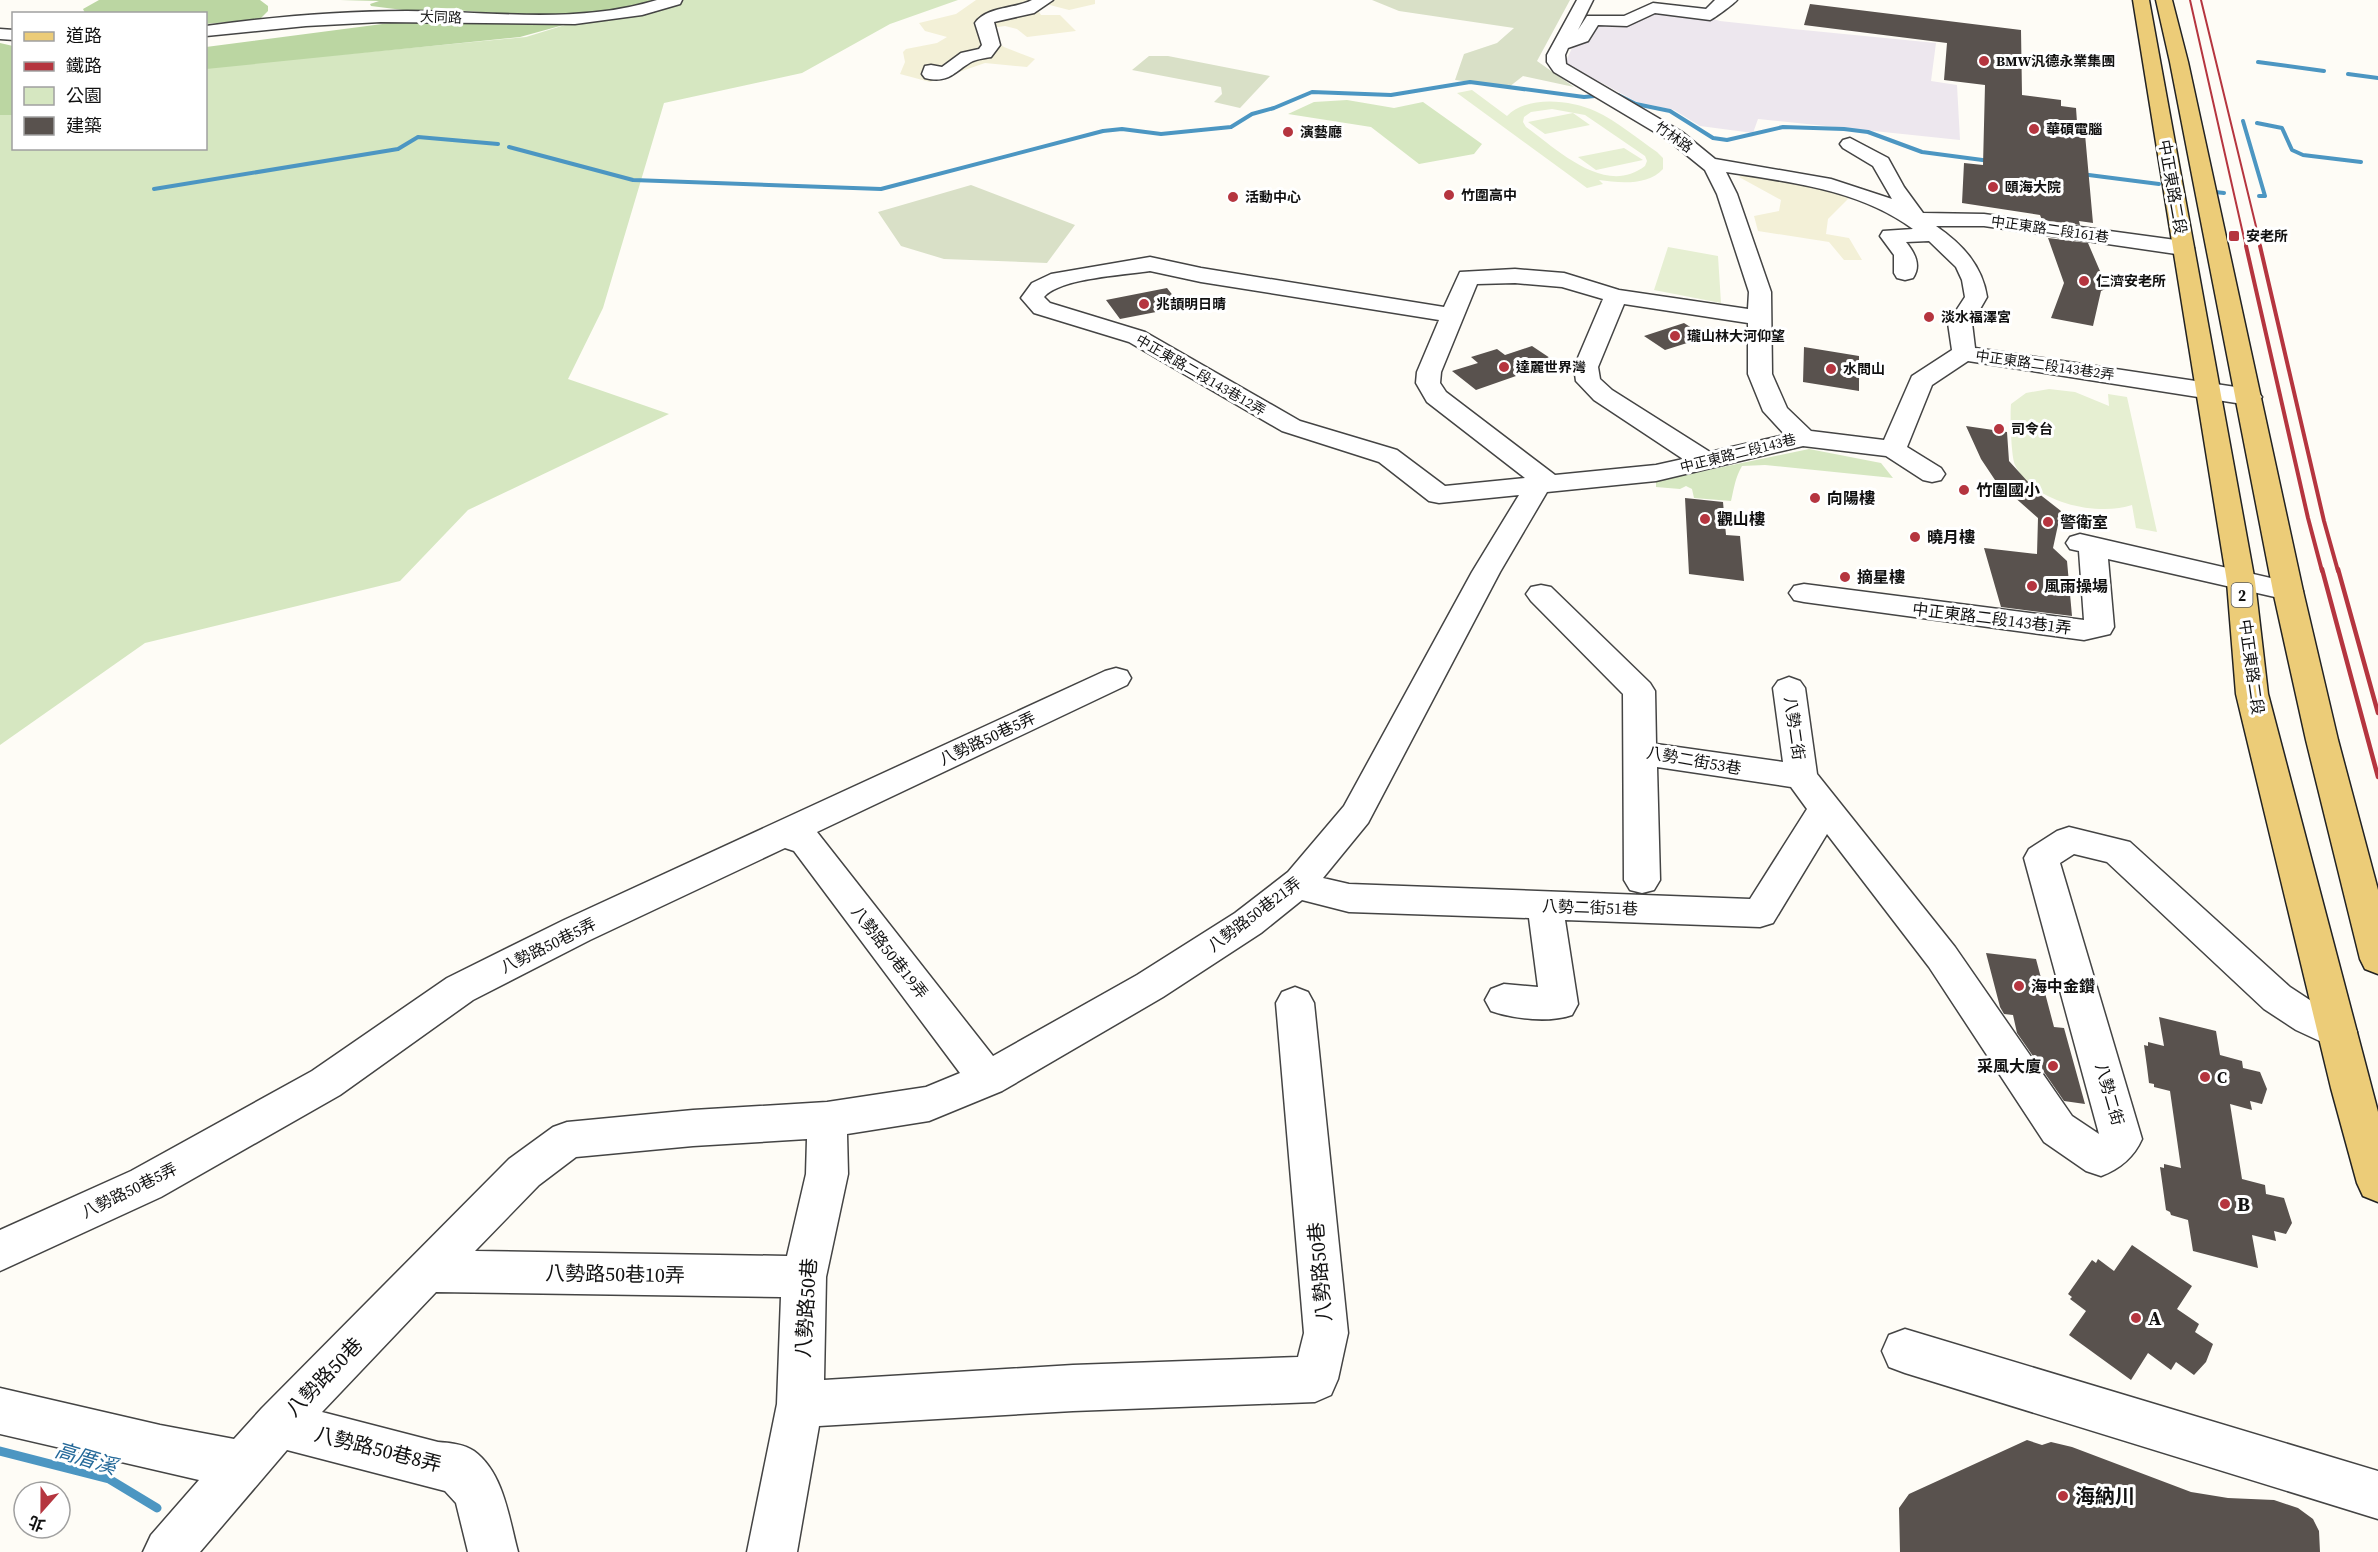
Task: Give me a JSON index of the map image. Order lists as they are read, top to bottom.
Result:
{
  "streets": {
    "main road": ["中正東路二段", "2"],
    "street": [
      "大同路",
      "竹林路",
      "中正東路二段161巷",
      "中正東路二段143巷2弄",
      "中正東路二段143巷12弄",
      "中正東路二段143巷",
      "中正東路二段143巷1弄",
      "八勢二街",
      "八勢路50巷5弄",
      "八勢二街53巷",
      "八勢二街51巷",
      "八勢路50巷21弄",
      "八勢路50巷19弄",
      "八勢路50巷",
      "八勢路50巷10弄",
      "八勢路50巷8弄"
    ]
  },
  "crossings": [
    ["竹林路", "中正東路二段143巷"],
    ["中正東路二段", "中正東路二段161巷"],
    ["中正東路二段", "中正東路二段143巷2弄"],
    ["中正東路二段", "中正東路二段143巷1弄"],
    ["中正東路二段", "八勢二街"],
    ["中正東路二段143巷2弄", "中正東路二段143巷"],
    ["中正東路二段143巷12弄", "中正東路二段143巷"],
    ["中正東路二段143巷12弄", "八勢路50巷21弄"],
    ["中正東路二段143巷", "八勢路50巷21弄"],
    ["八勢二街", "八勢二街53巷"],
    ["八勢二街", "八勢二街51巷"],
    ["八勢路50巷5弄", "八勢路50巷19弄"],
    ["八勢二街51巷", "八勢路50巷21弄"],
    ["八勢路50巷21弄", "八勢路50巷19弄"],
    ["八勢路50巷21弄", "八勢路50巷"],
    ["八勢路50巷", "八勢路50巷10弄"],
    ["八勢路50巷", "八勢路50巷8弄"]
  ],
  "water": ["高厝溪"],
  "places": {
    "other": [
      "BMW汎德永業集團",
      "華碩電腦",
      "演藝廳",
      "頤海大院",
      "竹圍高中",
      "活動中心",
      "仁濟安老所",
      "兆頡明日晴",
      "淡水福澤宮",
      "瓏山林大河仰望",
      "達麗世界灣",
      "水問山",
      "司令台",
      "竹圍國小",
      "向陽樓",
      "觀山樓",
      "警衛室",
      "曉月樓",
      "摘星樓",
      "風雨操場",
      "海中金鑽",
      "采風大廈",
      "C",
      "B",
      "A",
      "海納川"
    ],
    "transit": ["安老所"]
  },
  "legend": [
    "道路",
    "鐵路",
    "公園",
    "建築"
  ],
  "north": "bottom"
}
